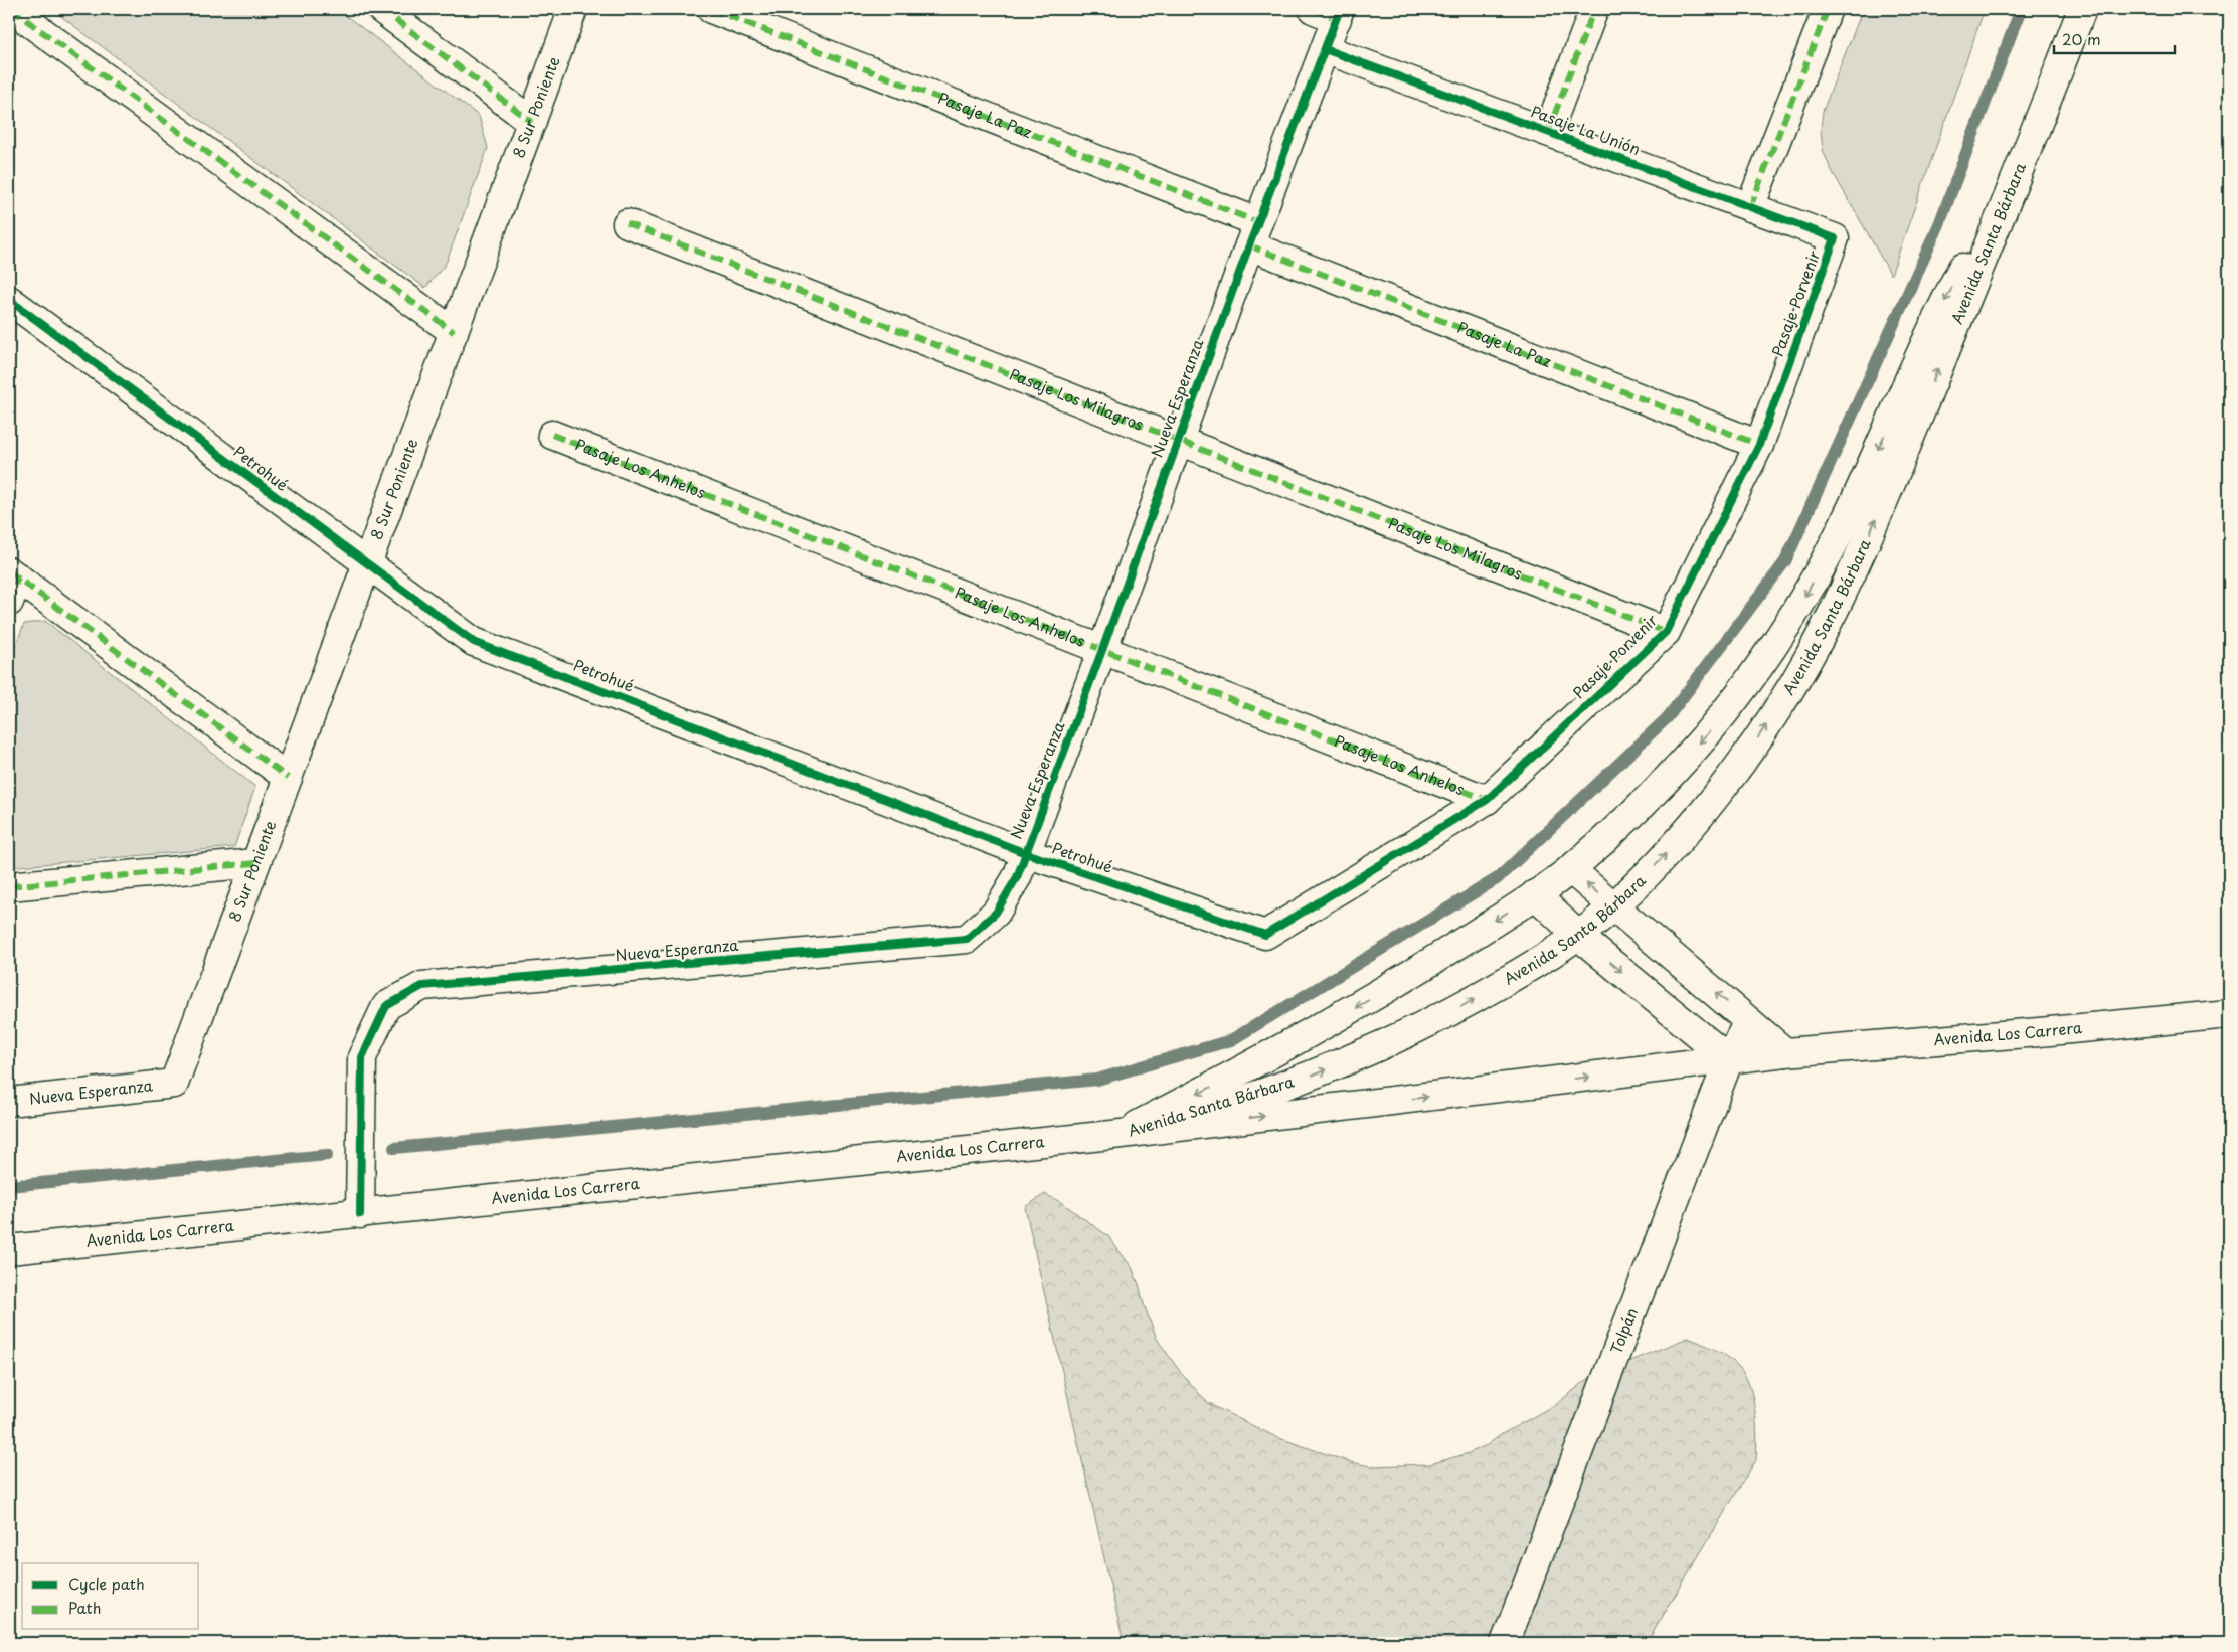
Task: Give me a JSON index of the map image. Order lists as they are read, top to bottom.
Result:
{
  "streets": {
    "street": [
      "8 Sur Poniente",
      "Pasaje La Paz",
      "Pasaje La Unión",
      "Avenida Santa Bárbara",
      "Pasaje Porvenir",
      "Nueva Esperanza",
      "Pasaje Los Milagros",
      "Petrohué",
      "Pasaje Los Anhelos",
      "Avenida Los Carrera",
      "Tolpán"
    ]
  },
  "crossings": [
    ["8 Sur Poniente", "Nueva Esperanza"],
    ["8 Sur Poniente", "Petrohué"],
    ["Pasaje La Paz", "Pasaje Porvenir"],
    ["Pasaje La Paz", "Nueva Esperanza"],
    ["Pasaje La Unión", "Pasaje Porvenir"],
    ["Pasaje La Unión", "Nueva Esperanza"],
    ["Avenida Santa Bárbara", "Avenida Los Carrera"],
    ["Pasaje Porvenir", "Pasaje Los Milagros"],
    ["Pasaje Porvenir", "Petrohué"],
    ["Pasaje Porvenir", "Pasaje Los Anhelos"],
    ["Nueva Esperanza", "Pasaje Los Milagros"],
    ["Nueva Esperanza", "Petrohué"],
    ["Nueva Esperanza", "Pasaje Los Anhelos"],
    ["Nueva Esperanza", "Avenida Los Carrera"],
    ["Avenida Los Carrera", "Tolpán"]
  ],
  "legend": ["Cycle path", "Path"],
  "scale_bar": "20 m"
}
